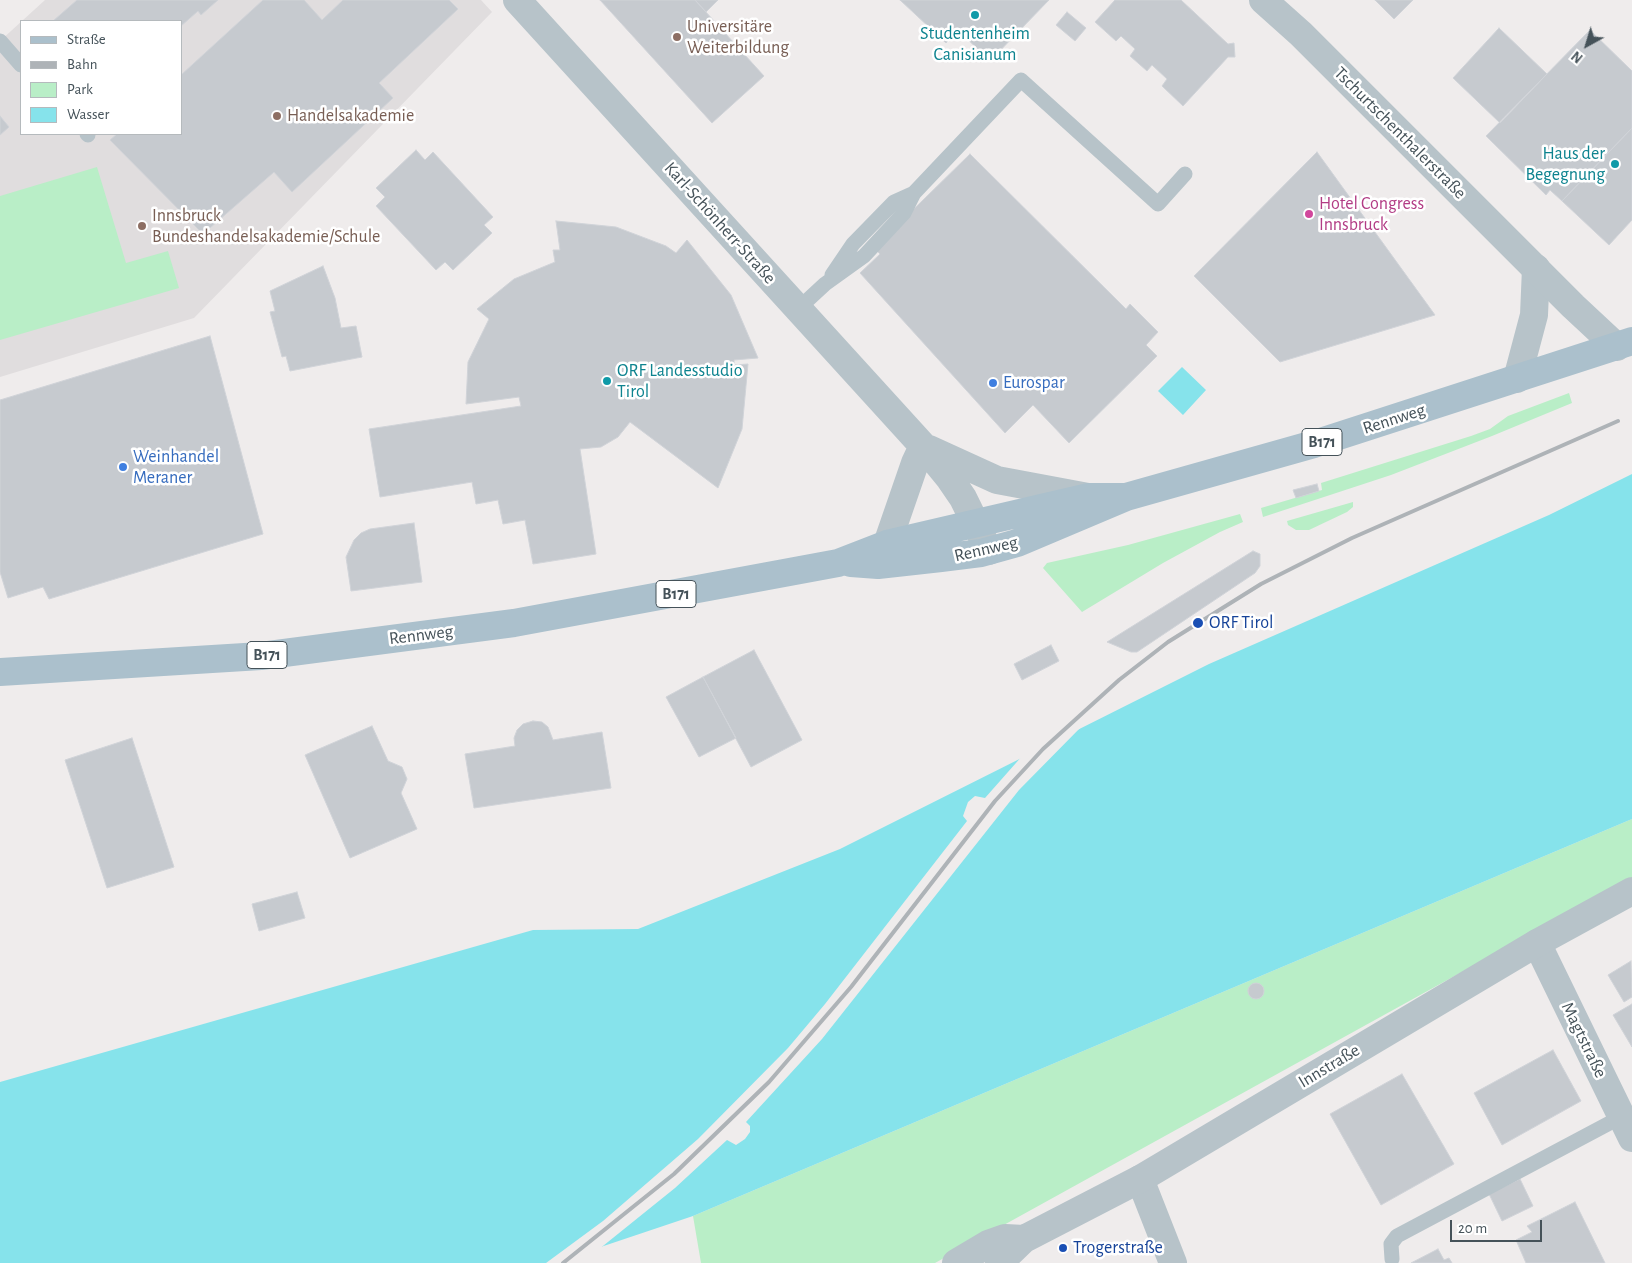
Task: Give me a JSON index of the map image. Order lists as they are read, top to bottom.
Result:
{
  "streets": {
    "main road": ["Rennweg", "B171"],
    "street": [
      "Tschurtschenthalerstraße",
      "Karl-Schönherr-Straße",
      "Magtstraße",
      "Innstraße"
    ]
  },
  "crossings": [
    ["Tschurtschenthalerstraße", "Rennweg"],
    ["Karl-Schönherr-Straße", "Rennweg"],
    ["Magtstraße", "Innstraße"]
  ],
  "places": [
    "Studentenheim Canisianum",
    "Universitäre Weiterbildung",
    "Handelsakademie",
    "Haus der Begegnung",
    "Hotel Congress Innsbruck",
    "Innsbruck Bundeshandelsakademie/Schule",
    "ORF Landesstudio Tirol",
    "Eurospar",
    "Weinhandel Meraner",
    "ORF Tirol",
    "Trogerstraße"
  ],
  "legend": [
    "Straße",
    "Bahn",
    "Park",
    "Wasser"
  ],
  "scale_bar": "20 m",
  "north": "bottom left"
}
